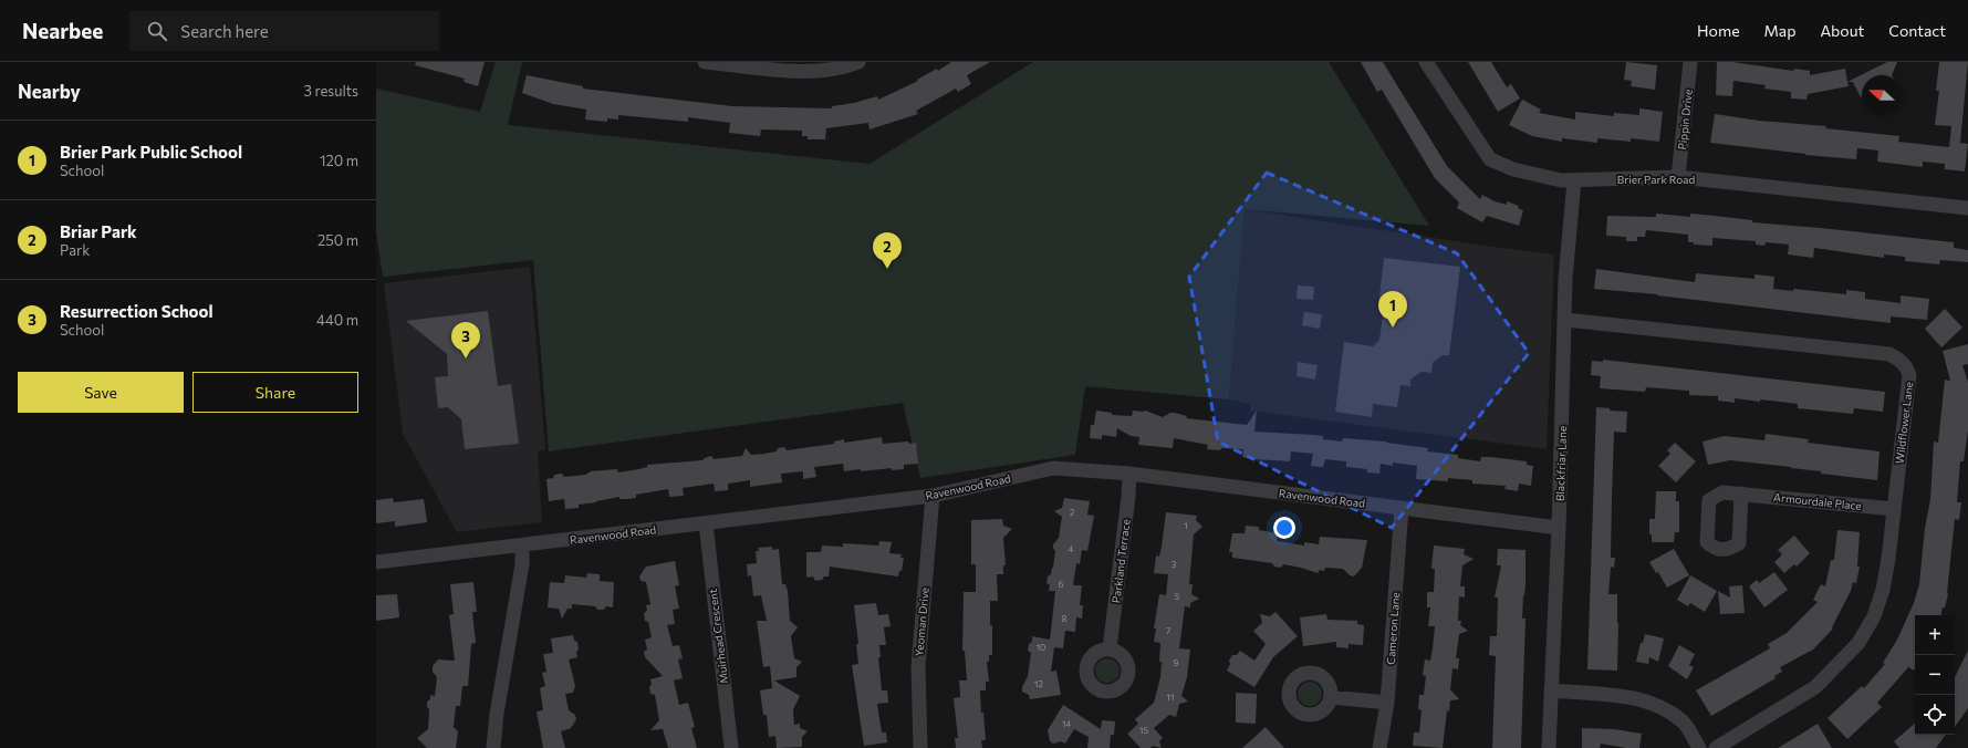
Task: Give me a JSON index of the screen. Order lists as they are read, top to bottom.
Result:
{
  "streets": {
    "street": [
      "Pippin Drive",
      "Brier Park Road",
      "Wildflower Lane",
      "Blackfriar Lane",
      "Ravenwood Road",
      "Armourdale Place",
      "Parkland Terrace",
      "Yeoman Drive",
      "Cameron Lane",
      "Muirhead Crescent"
    ]
  },
  "crossings": [
    ["Pippin Drive", "Brier Park Road"],
    ["Brier Park Road", "Blackfriar Lane"],
    ["Wildflower Lane", "Blackfriar Lane"],
    ["Wildflower Lane", "Armourdale Place"],
    ["Blackfriar Lane", "Ravenwood Road"],
    ["Ravenwood Road", "Parkland Terrace"],
    ["Ravenwood Road", "Yeoman Drive"],
    ["Ravenwood Road", "Cameron Lane"],
    ["Ravenwood Road", "Muirhead Crescent"]
  ],
  "house_numbers": [
    "2",
    "1",
    "4",
    "3",
    "6",
    "5",
    "8",
    "7",
    "10",
    "9",
    "12",
    "11",
    "14",
    "15"
  ],
  "north": "left",
  "page": {
    "header": "Nearbee",
    "search": "Search here",
    "nav": [
      "Home",
      "Map",
      "About",
      "Contact"
    ],
    "heading": ["Nearby", "3 results"],
    "list": [
      {
        "mark": "1",
        "name": "Brier Park Public School",
        "note": "School",
        "value": "120 m"
      },
      {
        "mark": "2",
        "name": "Briar Park",
        "note": "Park",
        "value": "250 m"
      },
      {
        "mark": "3",
        "name": "Resurrection School",
        "note": "School",
        "value": "440 m"
      }
    ],
    "pins": ["2", "1", "3"],
    "buttons": ["Save", "Share"],
    "map_buttons": ["+", "−"]
  }
}
